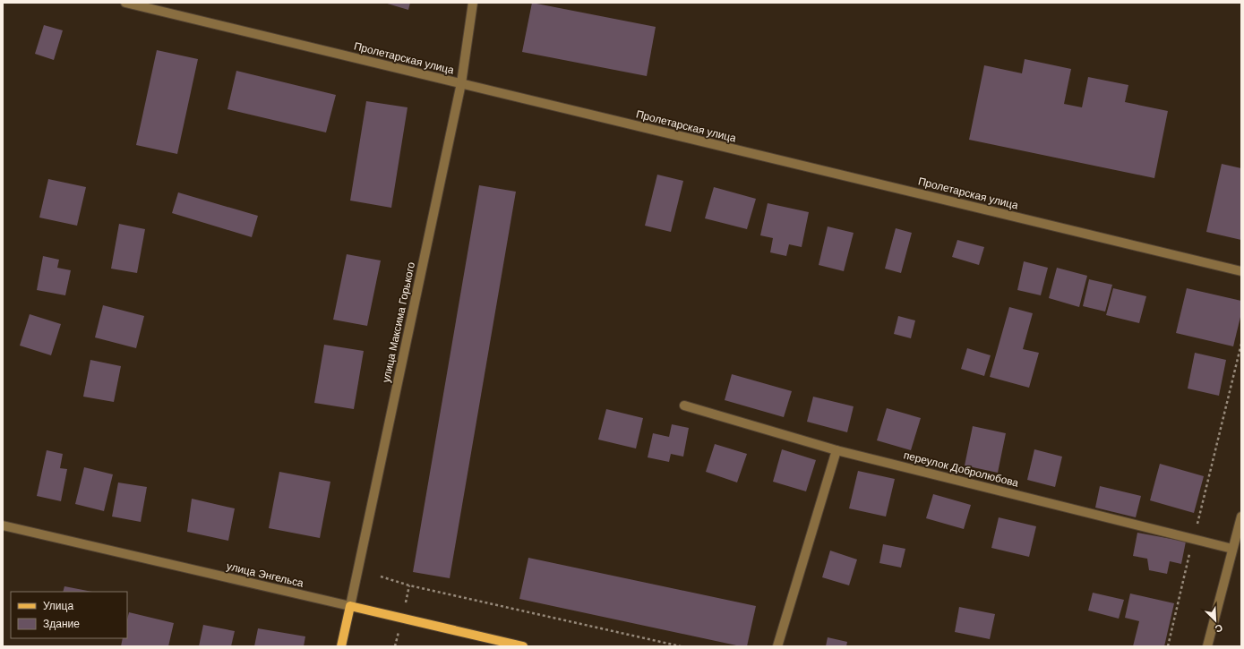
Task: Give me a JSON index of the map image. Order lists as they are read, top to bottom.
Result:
{
  "streets": {
    "main road": ["улица Максима Горького", "улица Энгельса"],
    "street": ["Пролетарская улица", "переулок Добролюбова"]
  },
  "crossings": [
    ["Пролетарская улица", "улица Максима Горького"],
    ["улица Максима Горького", "улица Энгельса"]
  ],
  "legend": ["Улица", "Здание"],
  "north": "bottom right"
}
